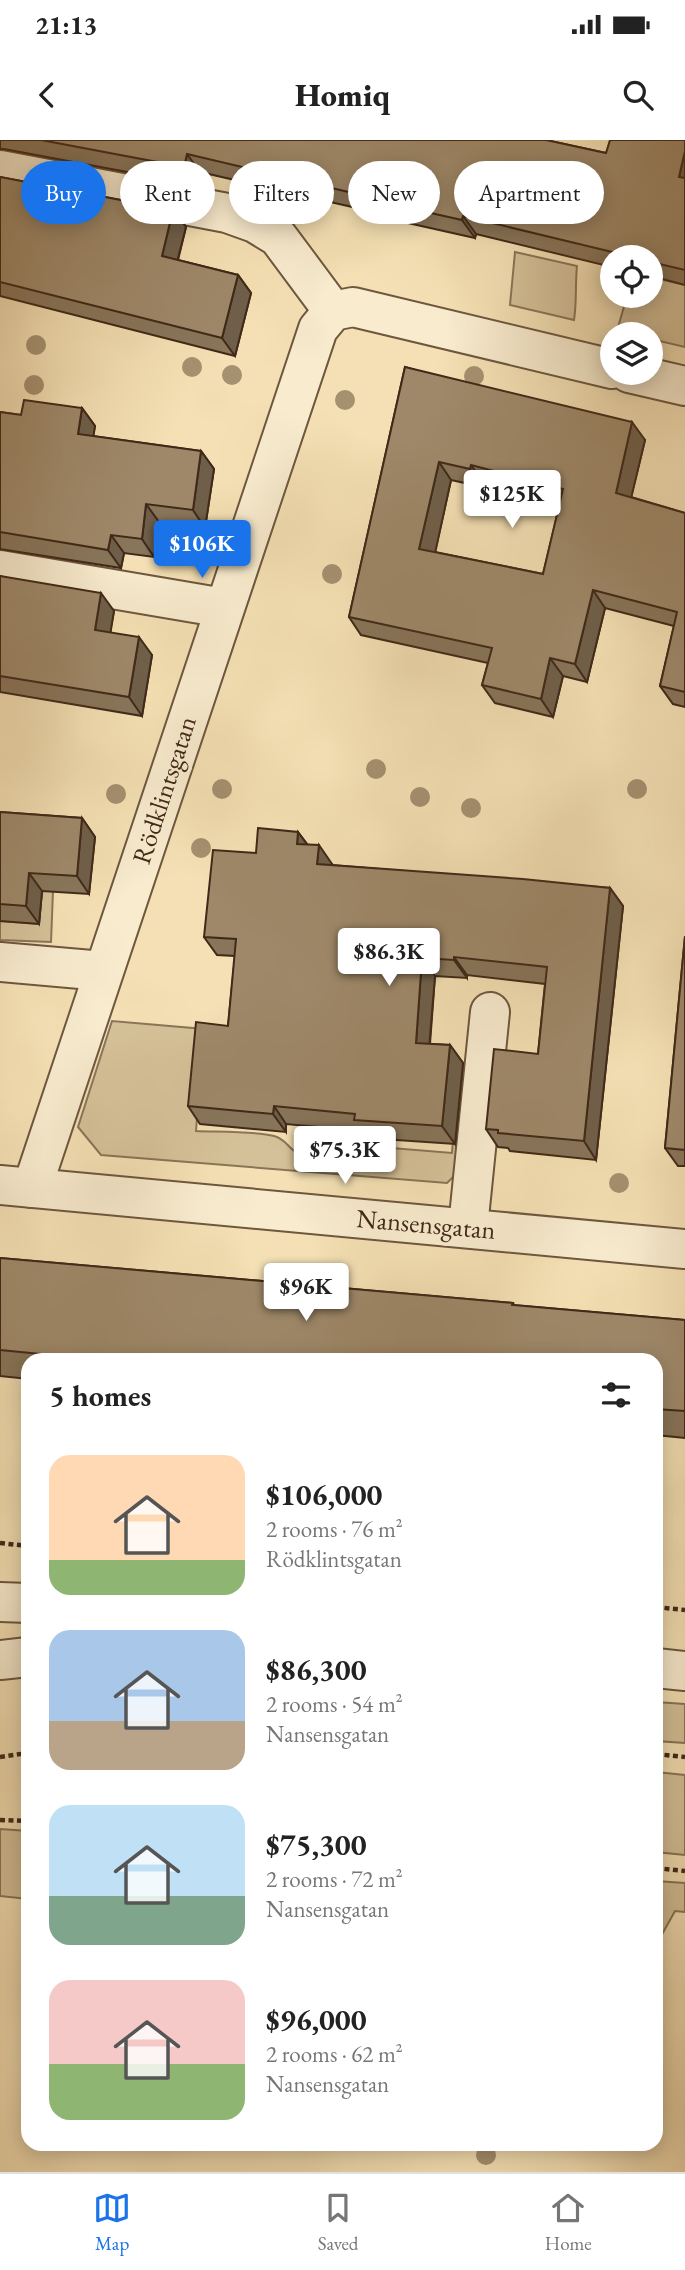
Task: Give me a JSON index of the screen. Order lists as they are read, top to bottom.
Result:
{
  "streets": {
    "street": ["Rödklintsgatan", "Nansensgatan"]
  },
  "crossings": [
    ["Rödklintsgatan", "Nansensgatan"]
  ],
  "page": {
    "status": "21:13",
    "header": "Homiq",
    "chip": [
      "Buy",
      "Rent",
      "Filters",
      "New",
      "Apartment"
    ],
    "price": [
      "$125K",
      "$106K",
      "$86.3K",
      "$75.3K",
      "$96K"
    ],
    "heading": "5 homes",
    "list": [
      {
        "name": "$106,000",
        "note": "2 rooms · 76 m² · Rödklintsgatan"
      },
      {
        "name": "$86,300",
        "note": "2 rooms · 54 m² · Nansensgatan"
      },
      {
        "name": "$75,300",
        "note": "2 rooms · 72 m² · Nansensgatan"
      },
      {
        "name": "$96,000",
        "note": "2 rooms · 62 m² · Nansensgatan"
      }
    ],
    "tabs": ["Map", "Saved", "Home"]
  }
}
